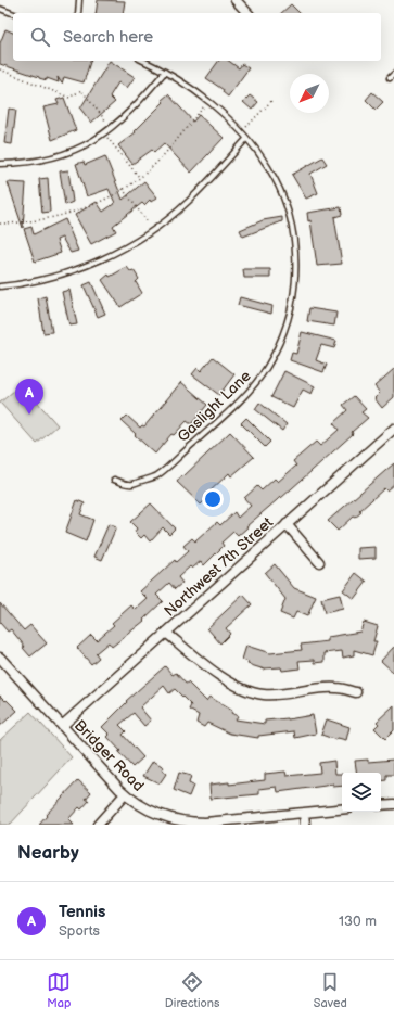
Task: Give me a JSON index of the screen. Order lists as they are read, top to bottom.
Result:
{
  "streets": {
    "street": ["Northwest 7th Street", "Bridger Road"],
    "lane": ["Gaslight Lane"]
  },
  "crossings": [
    ["Northwest 7th Street", "Bridger Road"]
  ],
  "north": "bottom left",
  "page": {
    "search": "Search here",
    "pins": "A",
    "heading": "Nearby",
    "list": [
      {
        "mark": "A",
        "name": "Tennis",
        "note": "Sports",
        "value": "130 m"
      }
    ],
    "nav": ["Map", "Directions", "Saved"]
  }
}
